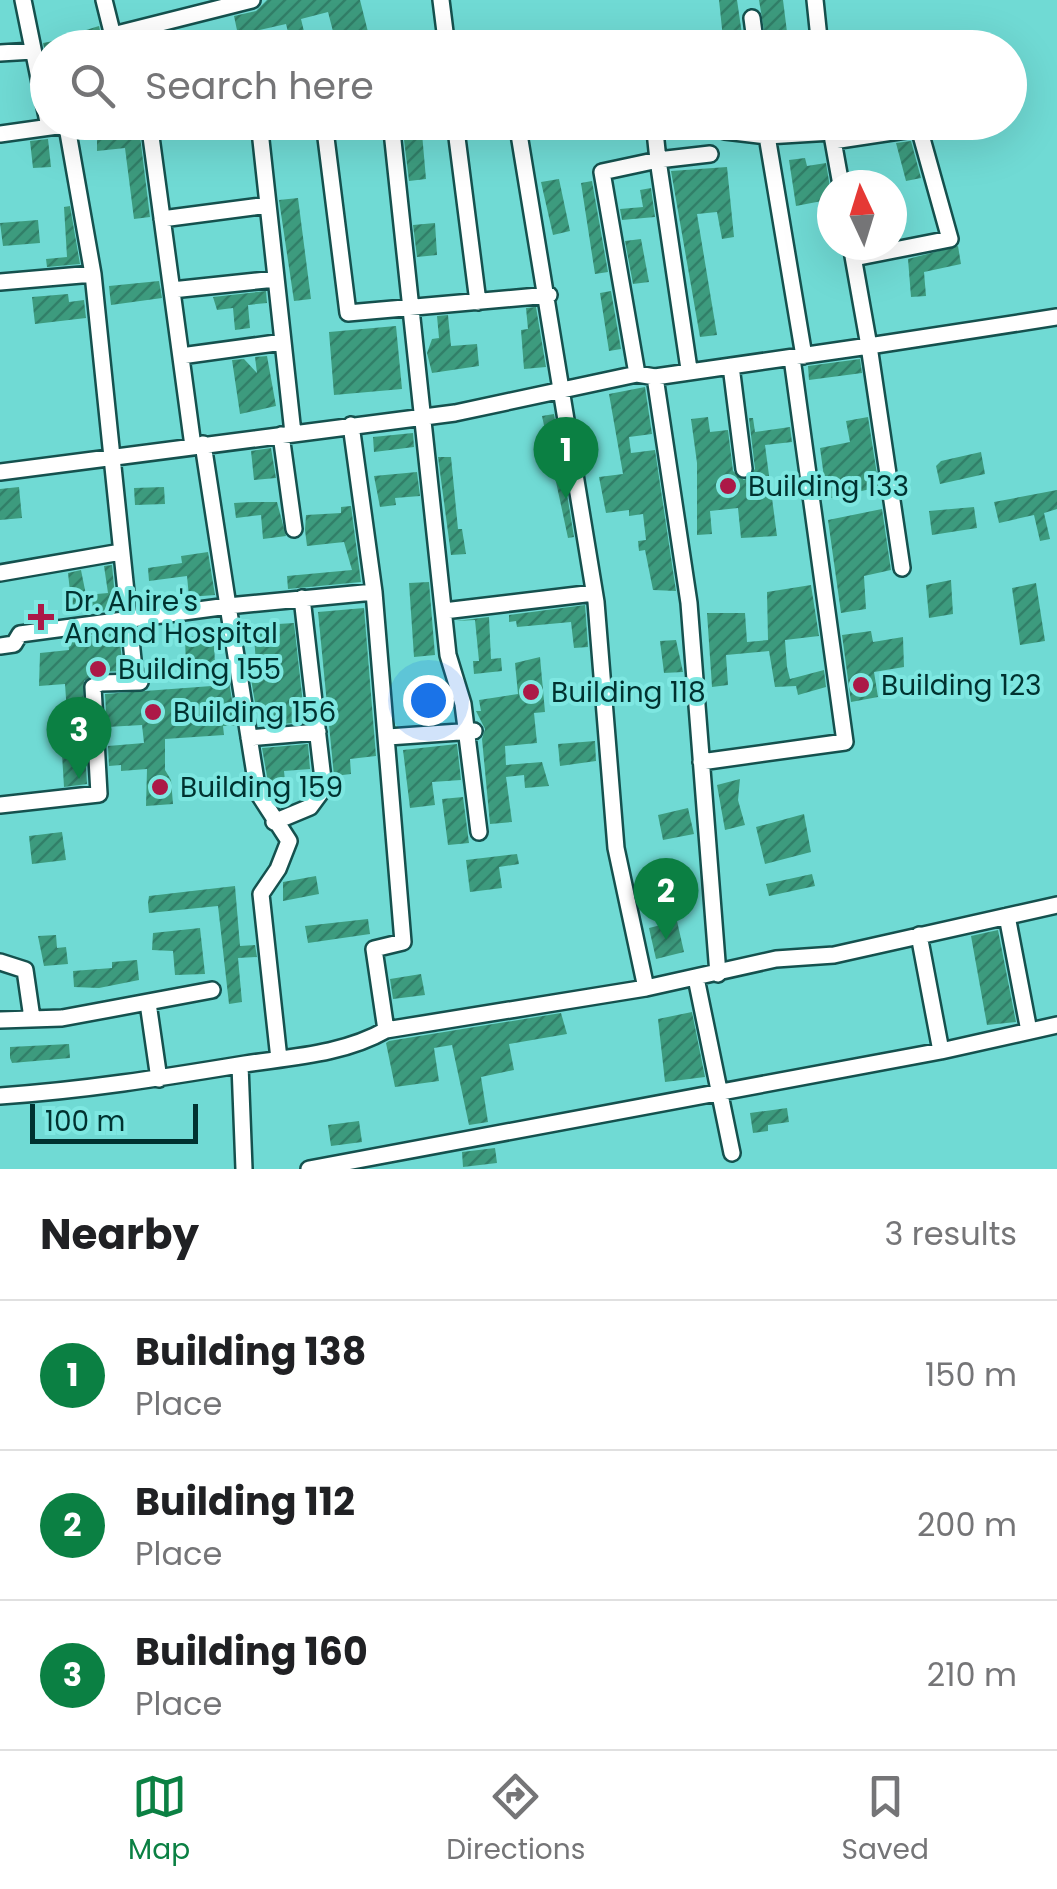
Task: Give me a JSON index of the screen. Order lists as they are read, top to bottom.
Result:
{
  "places": {
    "other": [
      "Building 133",
      "Building 155",
      "Building 123",
      "Building 118",
      "Building 156",
      "Building 159"
    ],
    "health": ["Dr. Ahire's Anand Hospital"]
  },
  "scale_bar": "100 m",
  "north": "top",
  "page": {
    "search": "Search here",
    "pins": ["1", "3", "2"],
    "scale": "100 m",
    "heading": ["Nearby", "3 results"],
    "list": [
      {
        "mark": "1",
        "name": "Building 138",
        "note": "Place",
        "value": "150 m"
      },
      {
        "mark": "2",
        "name": "Building 112",
        "note": "Place",
        "value": "200 m"
      },
      {
        "mark": "3",
        "name": "Building 160",
        "note": "Place",
        "value": "210 m"
      }
    ],
    "nav": ["Map", "Directions", "Saved"]
  }
}
